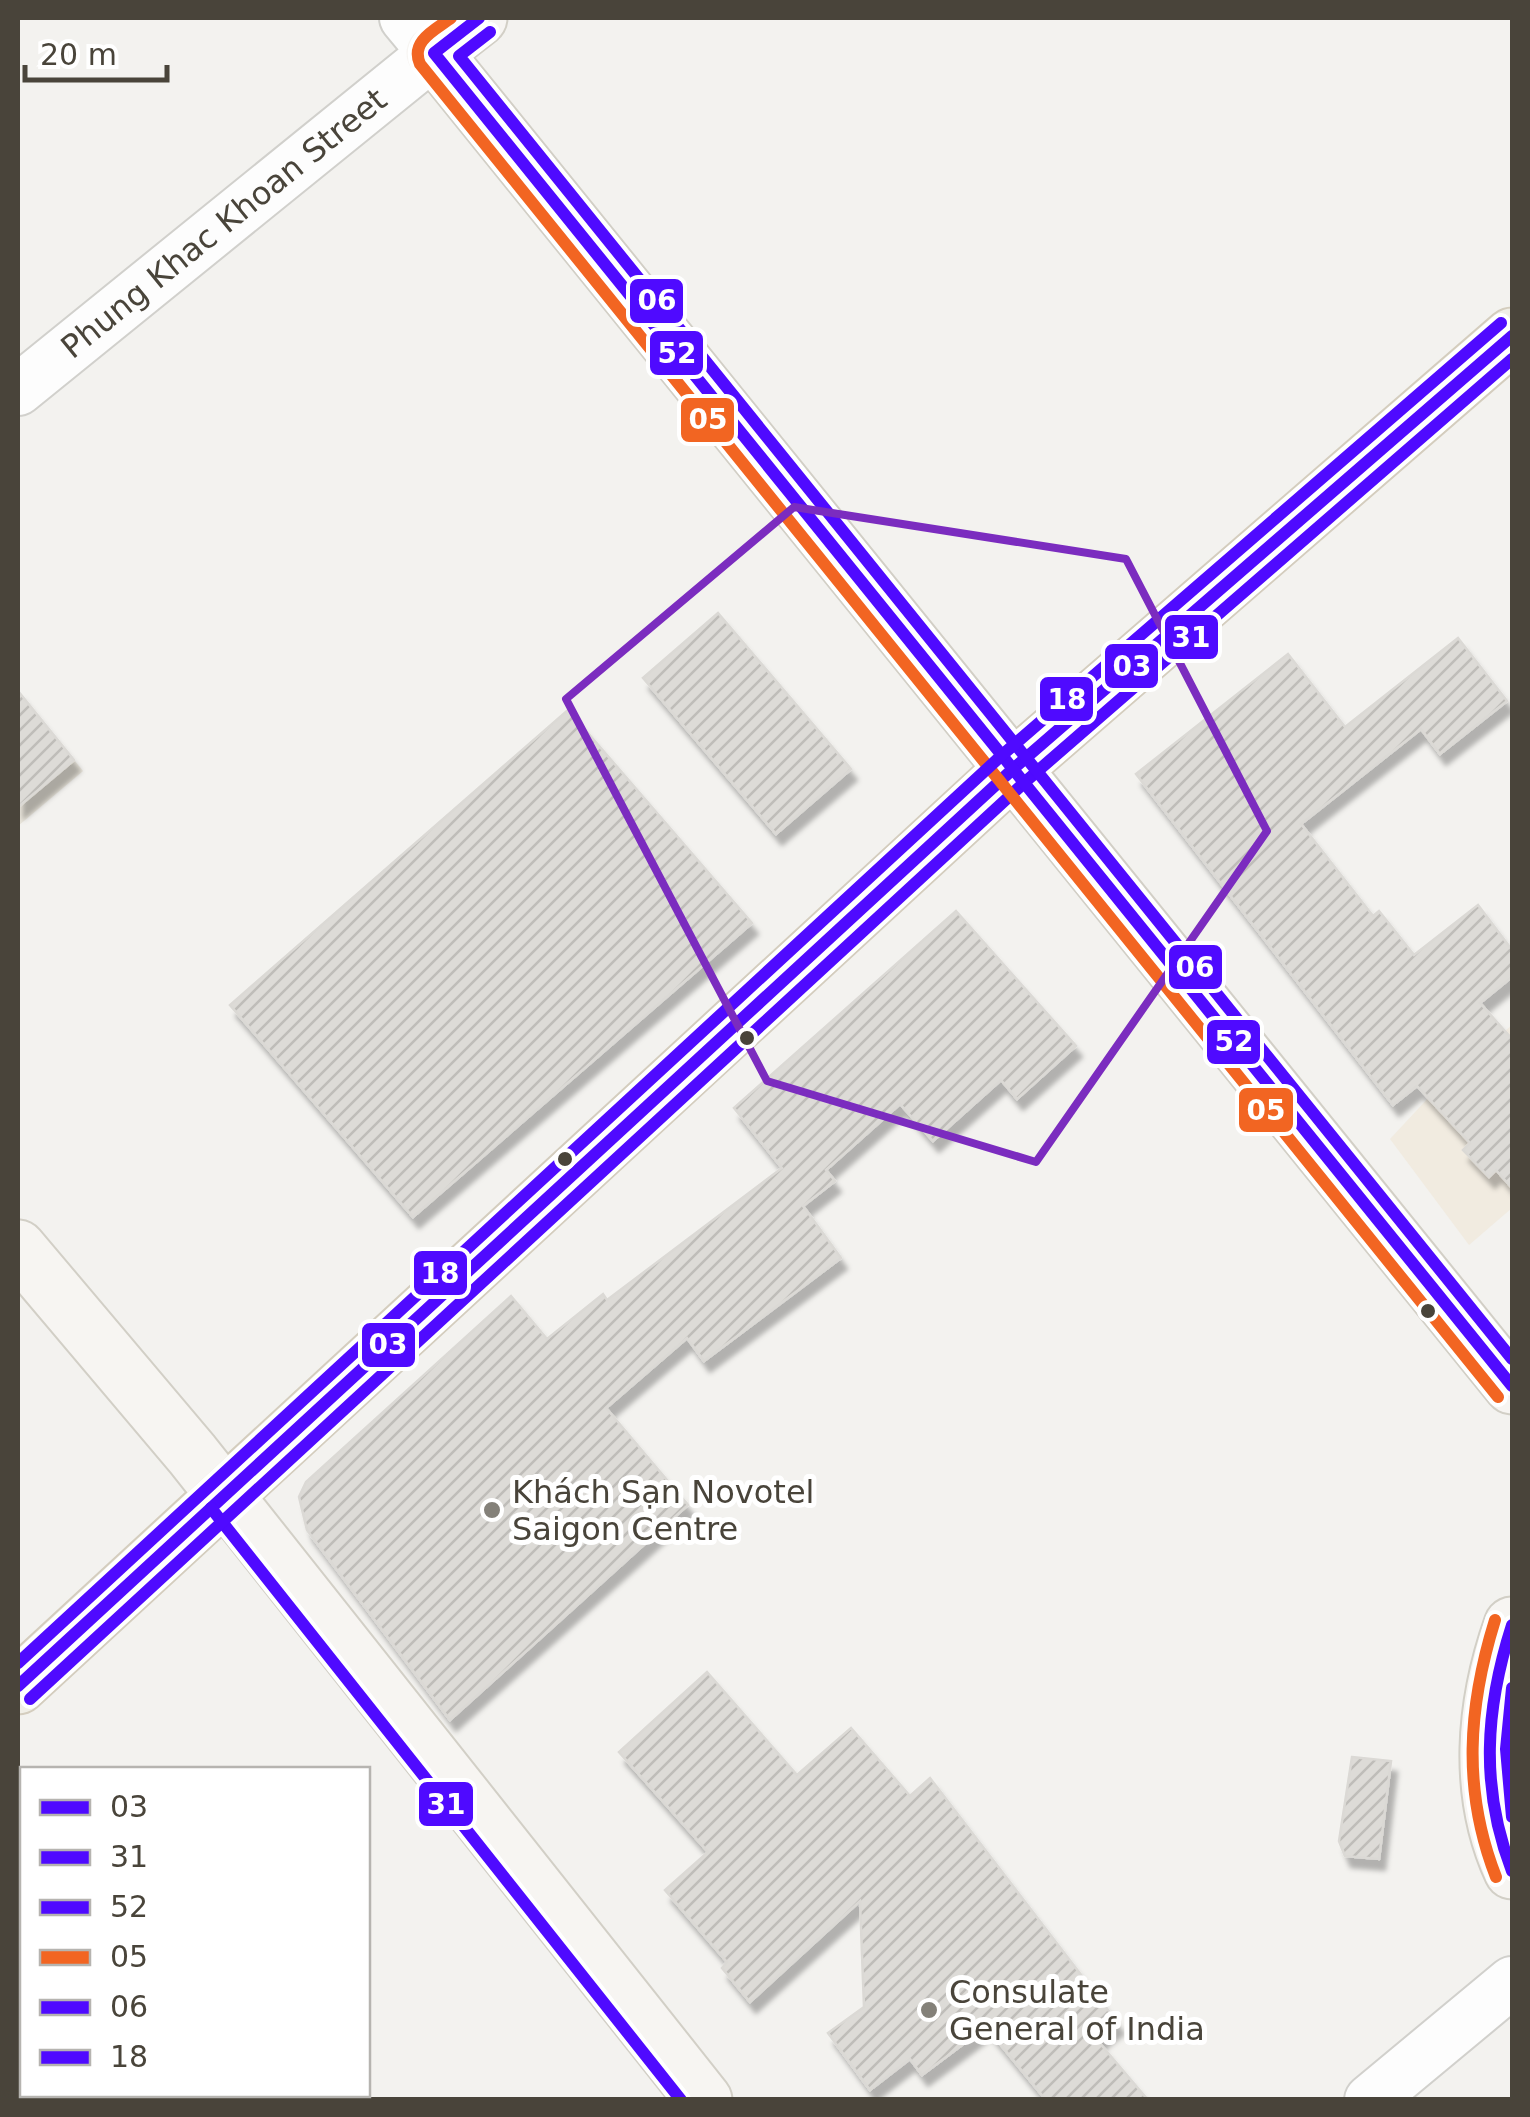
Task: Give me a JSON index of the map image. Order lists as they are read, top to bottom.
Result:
{
  "streets": {
    "main road": ["Phung Khac Khoan Street"]
  },
  "places": ["Khách Sạn Novotel Saigon Centre", "Consulate General of India"],
  "lines": [
    "transit line 52",
    "transit line 05",
    "transit line 06",
    "transit line 18",
    "transit line 03",
    "transit line 31"
  ],
  "legend": [
    "03",
    "31",
    "52",
    "05",
    "06",
    "18"
  ],
  "scale_bar": "20 m"
}
